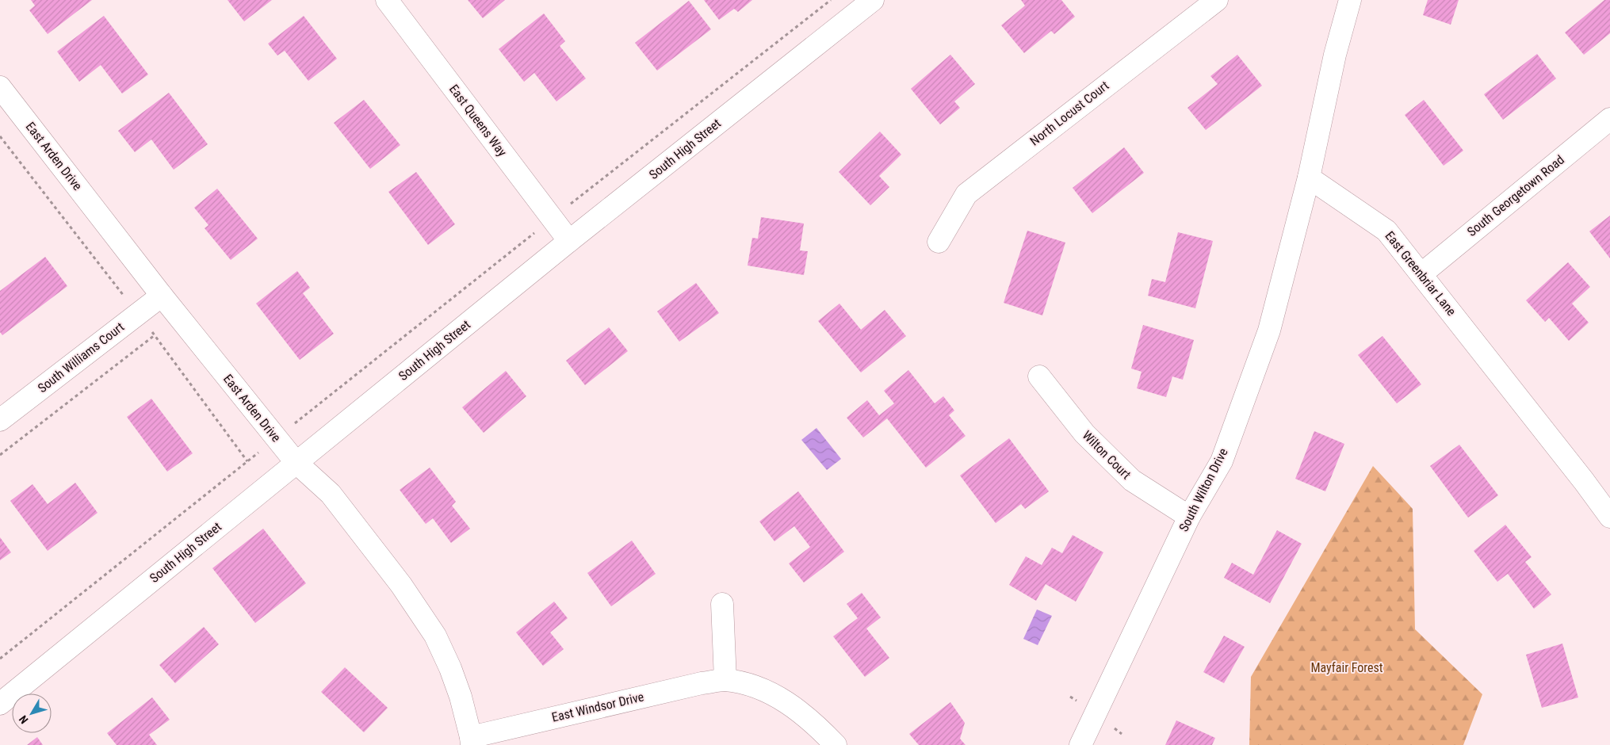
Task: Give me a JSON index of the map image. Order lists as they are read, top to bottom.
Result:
{
  "streets": {
    "street": [
      "North Locust Court",
      "East Queens Way",
      "South High Street",
      "East Arden Drive",
      "South Georgetown Road",
      "East Greenbriar Lane",
      "South Williams Court",
      "Wilton Court",
      "South Wilton Drive",
      "East Windsor Drive"
    ]
  },
  "crossings": [
    ["East Queens Way", "South High Street"],
    ["South High Street", "East Arden Drive"],
    ["East Arden Drive", "South Williams Court"],
    ["East Arden Drive", "East Windsor Drive"],
    ["South Georgetown Road", "East Greenbriar Lane"],
    ["East Greenbriar Lane", "South Wilton Drive"],
    ["Wilton Court", "South Wilton Drive"]
  ],
  "parks": ["Mayfair Forest"],
  "north": "bottom left"
}
